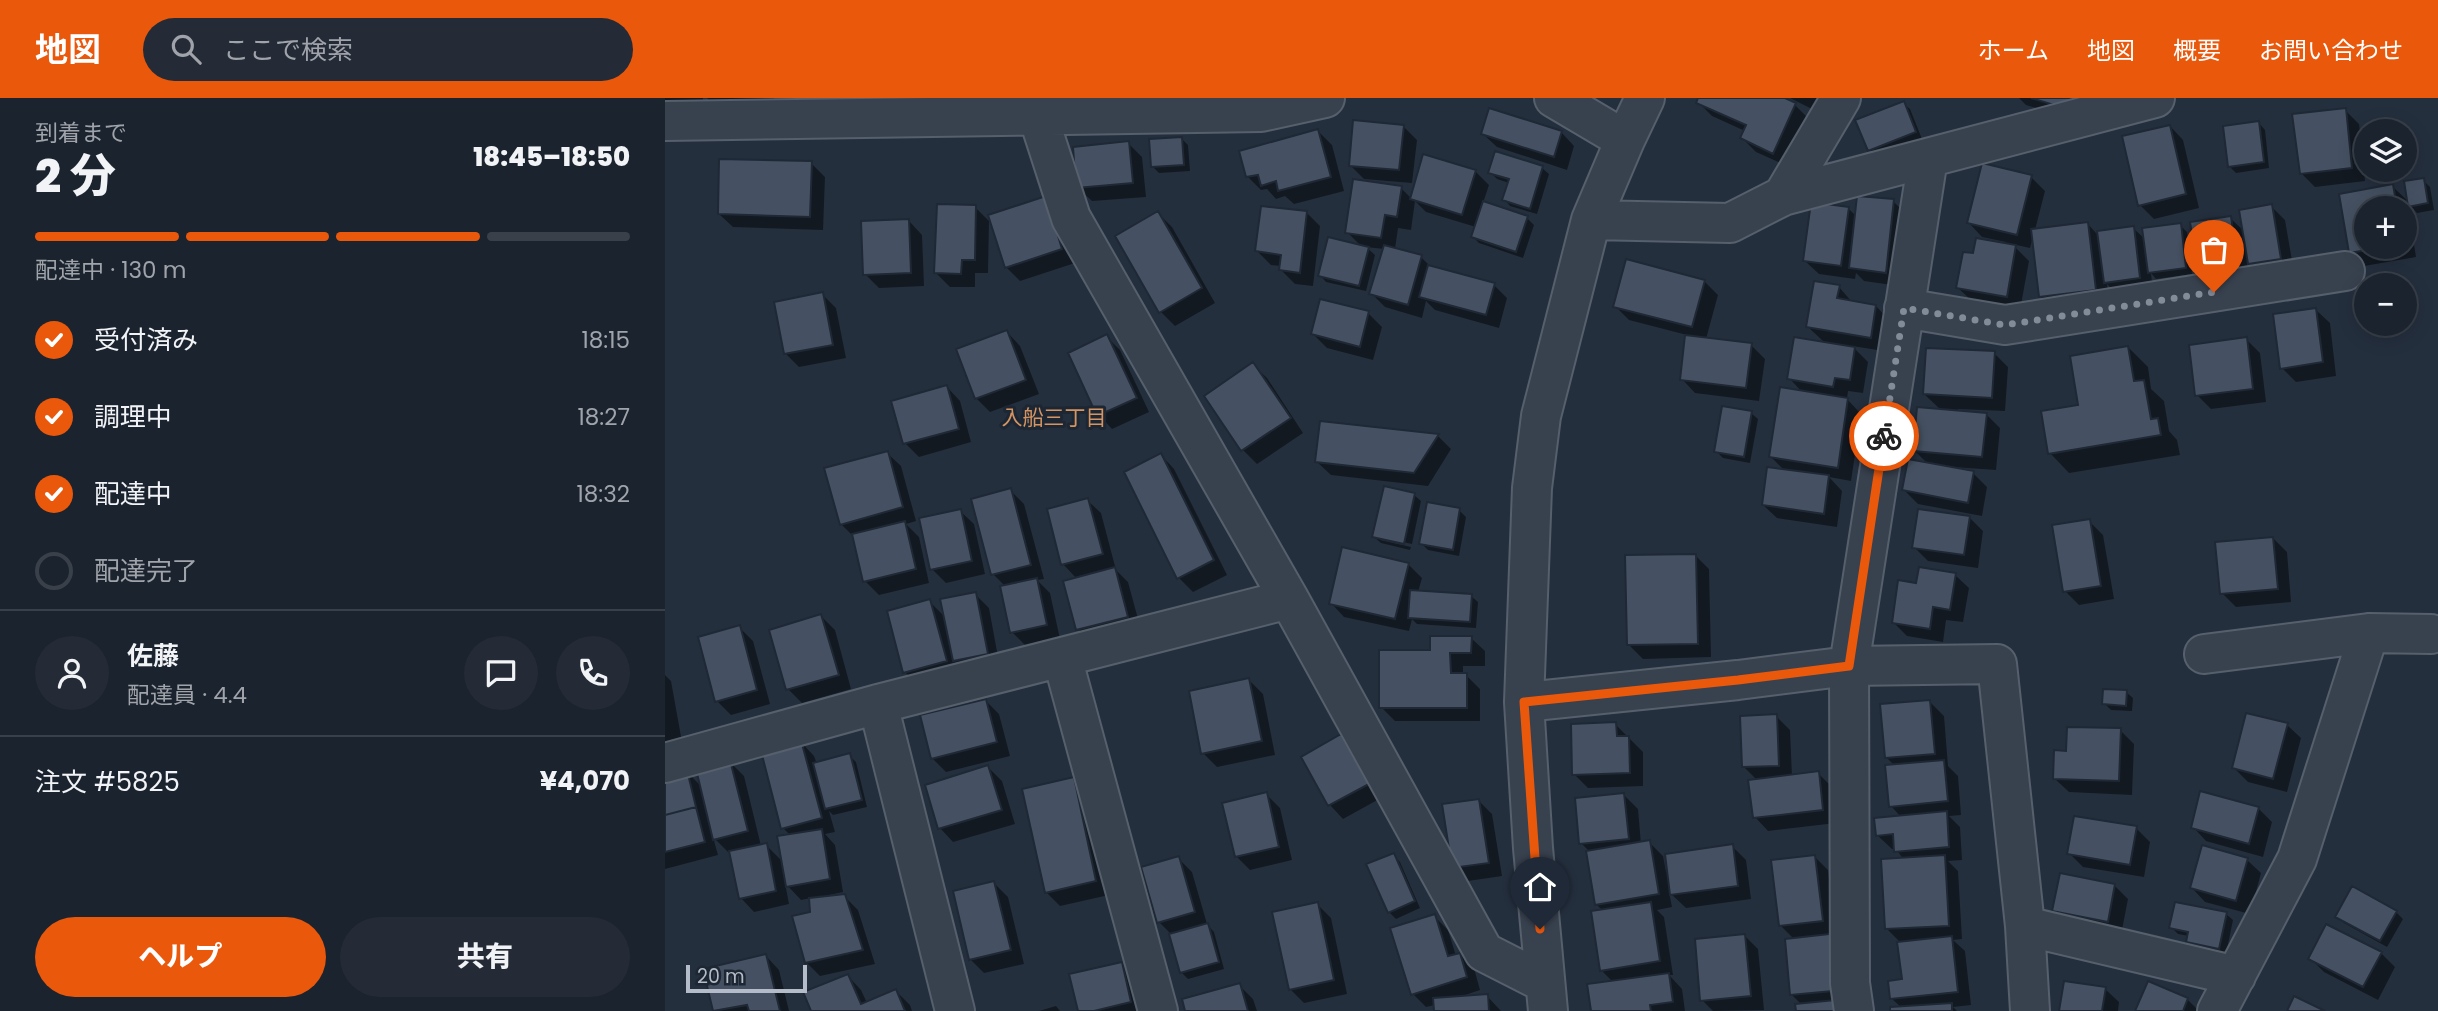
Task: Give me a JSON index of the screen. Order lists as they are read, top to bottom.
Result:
{
  "districts": ["入船三丁目"],
  "scale_bar": "20 m",
  "page": {
    "header": "地図",
    "search": "ここで検索",
    "nav": [
      "ホーム",
      "地図",
      "概要",
      "お問い合わせ"
    ],
    "heading": ["2 分", "到着まで", "18:45–18:50"],
    "panel": [
      "佐藤",
      "配達員 · 4.4",
      "注文 #5825",
      "¥4,070"
    ],
    "map_buttons": ["+", "−"],
    "bar": "配達中 · 130 m",
    "list": [
      ["受付済み", "18:15"],
      ["調理中", "18:27"],
      ["配達中", "18:32"],
      "配達完了"
    ],
    "buttons": ["ヘルプ", "共有"],
    "scale": "20 m"
  }
}
